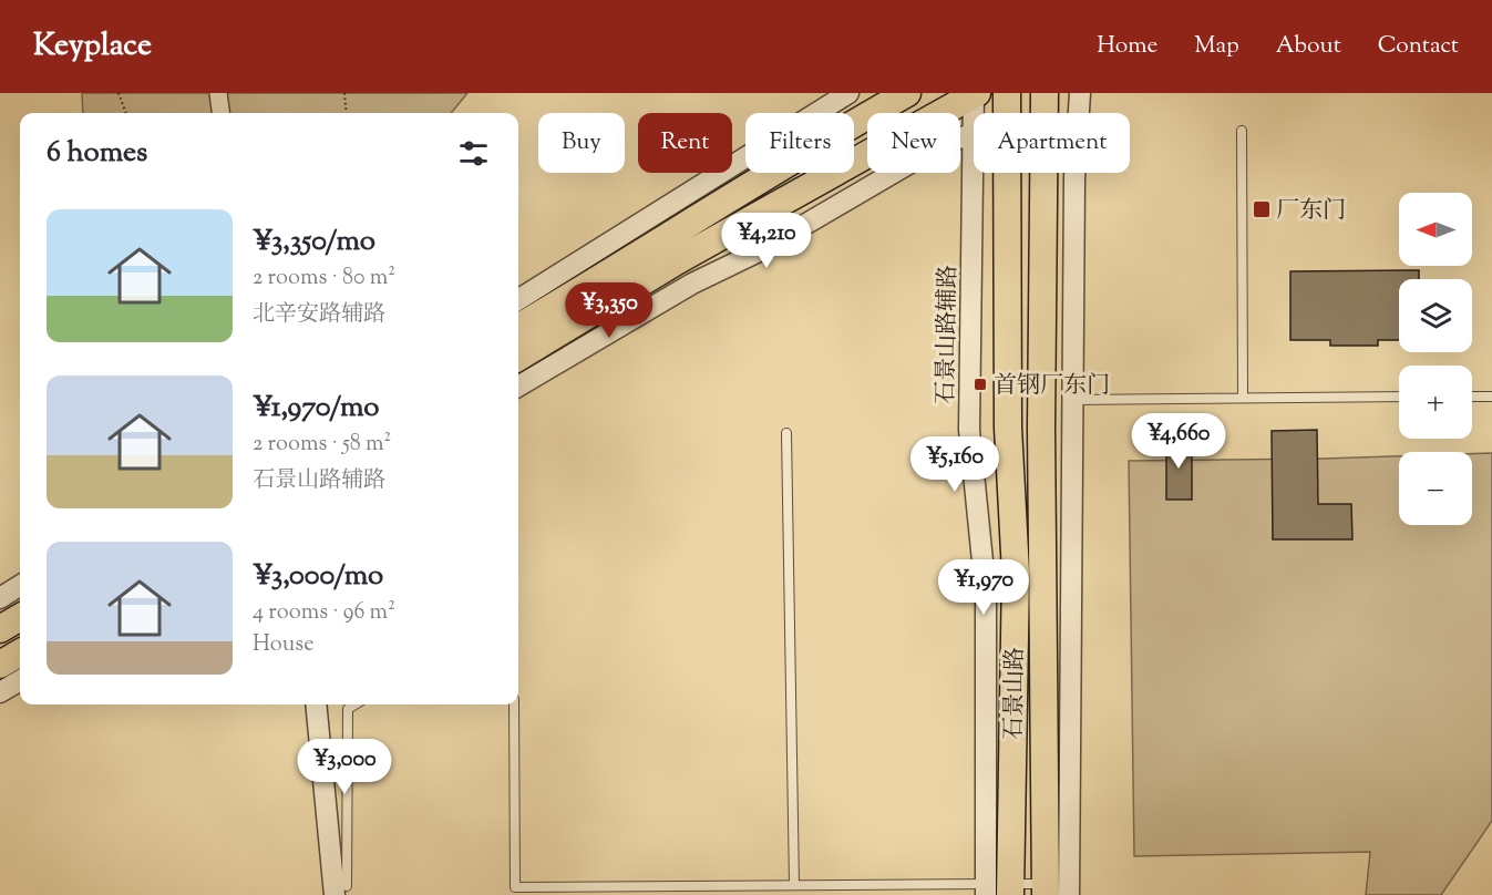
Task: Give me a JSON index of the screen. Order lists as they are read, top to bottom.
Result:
{
  "streets": {
    "main road": ["石景山路"],
    "street": ["石景山路辅路"]
  },
  "crossings": [
    ["石景山路辅路", "石景山路"]
  ],
  "places": {
    "transit": ["厂东门", "首钢厂东门"]
  },
  "north": "left",
  "page": {
    "header": "Keyplace",
    "nav": [
      "Home",
      "Map",
      "About",
      "Contact"
    ],
    "chip": [
      "Buy",
      "Rent",
      "Filters",
      "New",
      "Apartment"
    ],
    "heading": "6 homes",
    "map_buttons": ["+", "−"],
    "list": [
      {
        "name": "¥3,350/mo",
        "note": "2 rooms · 80 m² · 北辛安路辅路"
      },
      {
        "name": "¥1,970/mo",
        "note": "2 rooms · 58 m² · 石景山路辅路"
      },
      {
        "name": "¥3,000/mo",
        "note": "4 rooms · 96 m² · House"
      }
    ],
    "price": [
      "¥4,210",
      "¥3,350",
      "¥4,660",
      "¥5,160",
      "¥1,970",
      "¥3,000"
    ]
  }
}
